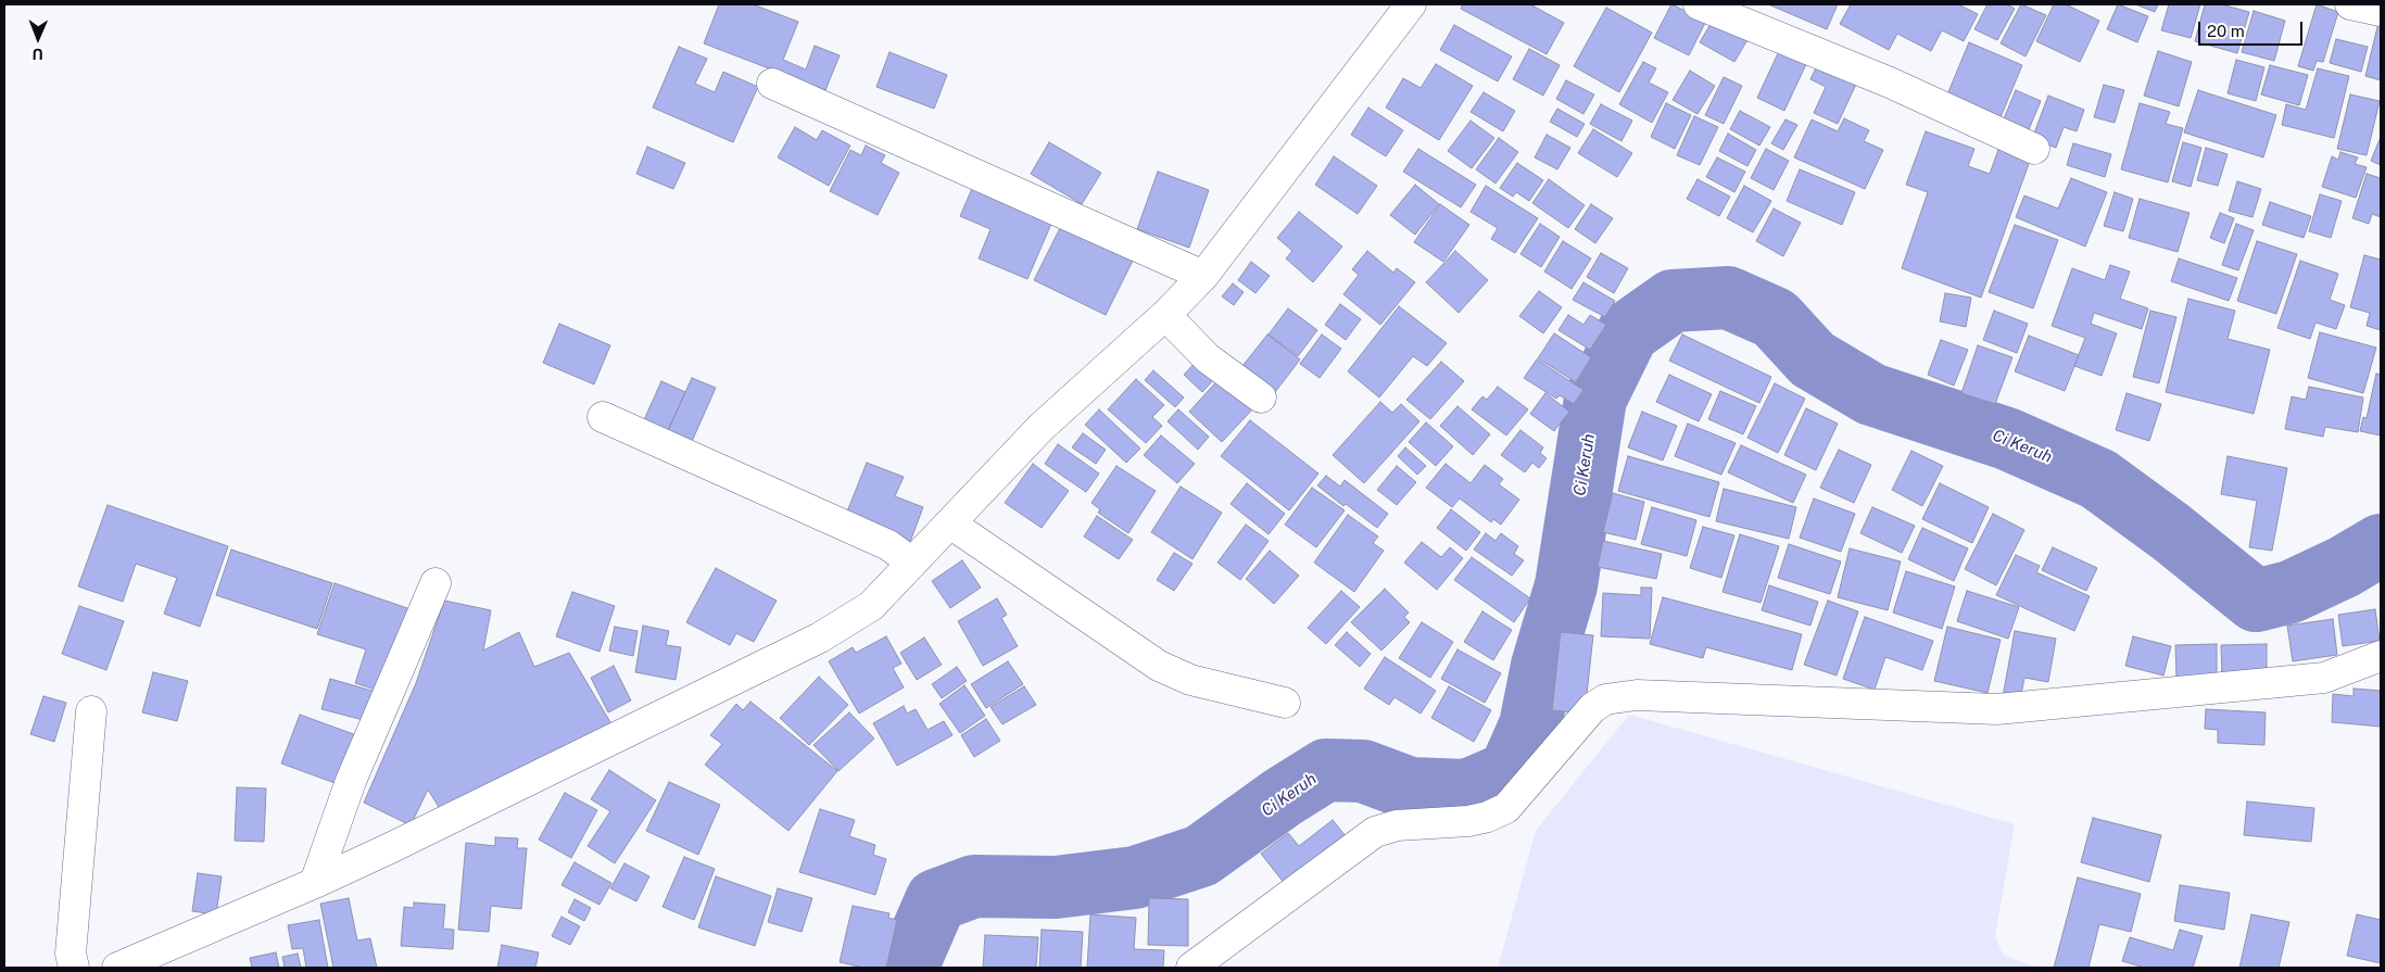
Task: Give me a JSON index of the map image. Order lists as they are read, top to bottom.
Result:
{
  "water": ["Ci Keruh"],
  "scale_bar": "20 m",
  "north": "bottom"
}
